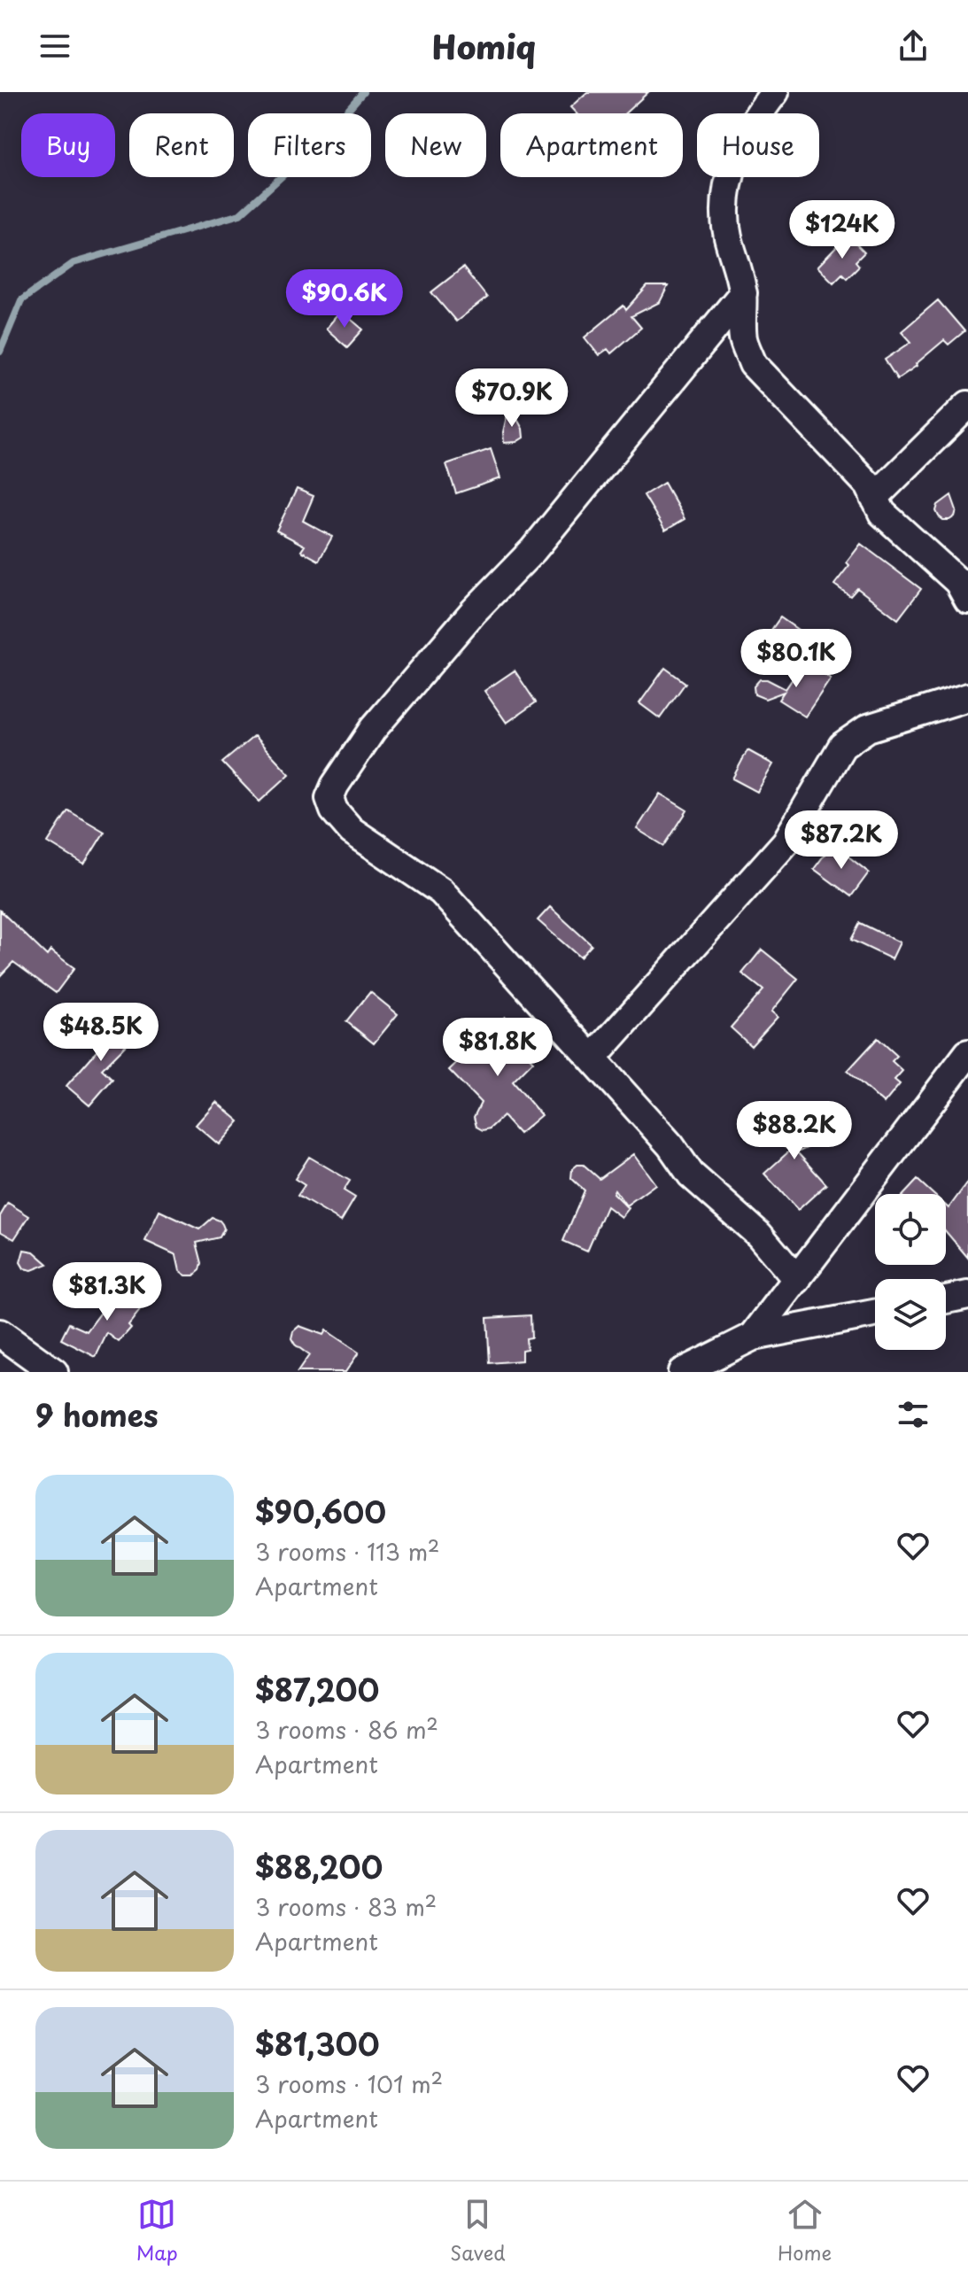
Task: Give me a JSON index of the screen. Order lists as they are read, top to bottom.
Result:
{
  "page": {
    "header": "Homiq",
    "chip": [
      "Buy",
      "Rent",
      "Filters",
      "New",
      "Apartment",
      "House"
    ],
    "price": [
      "$124K",
      "$90.6K",
      "$70.9K",
      "$80.1K",
      "$87.2K",
      "$48.5K",
      "$81.8K",
      "$88.2K",
      "$81.3K"
    ],
    "heading": "9 homes",
    "list": [
      {
        "name": "$90,600",
        "note": "3 rooms · 113 m² · Apartment"
      },
      {
        "name": "$87,200",
        "note": "3 rooms · 86 m² · Apartment"
      },
      {
        "name": "$88,200",
        "note": "3 rooms · 83 m² · Apartment"
      },
      {
        "name": "$81,300",
        "note": "3 rooms · 101 m² · Apartment"
      }
    ],
    "tabs": ["Map", "Saved", "Home"]
  }
}
